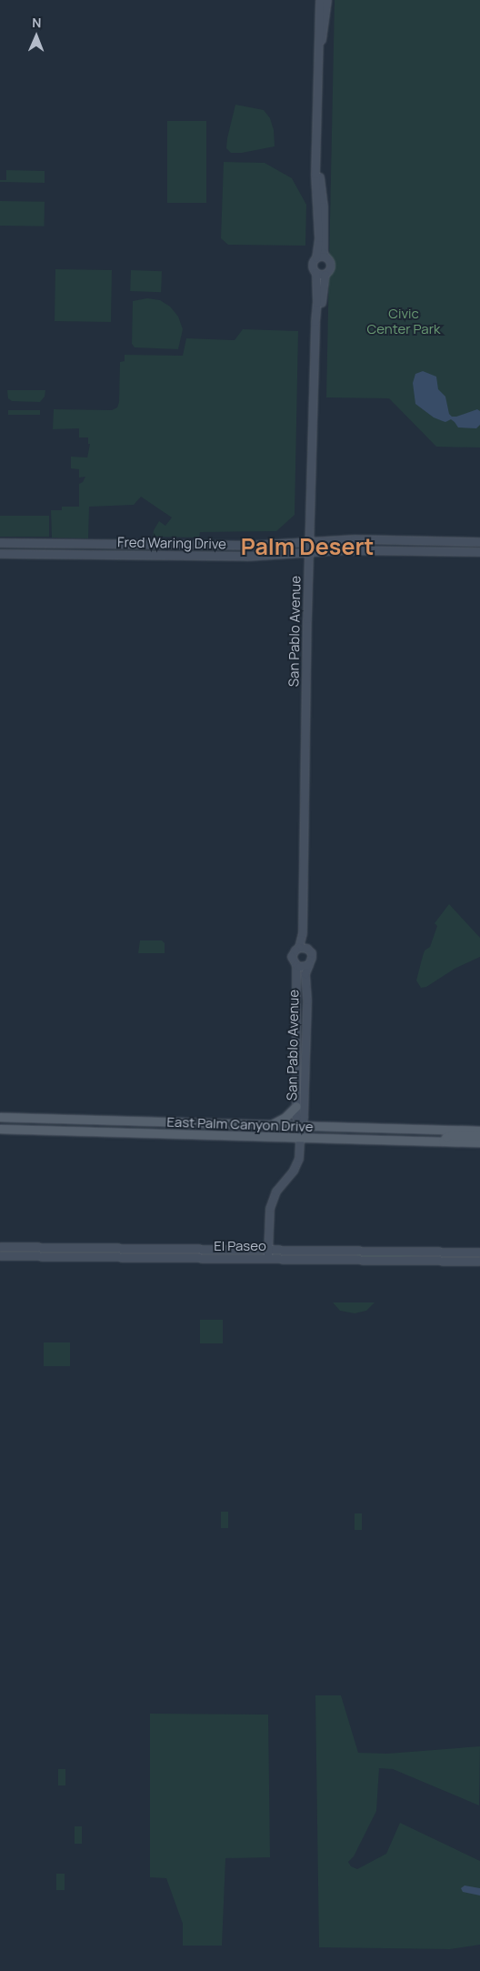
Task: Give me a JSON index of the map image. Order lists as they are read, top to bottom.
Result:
{
  "streets": {
    "main road": ["East Palm Canyon Drive"],
    "street": ["Fred Waring Drive", "San Pablo Avenue", "El Paseo"]
  },
  "crossings": [
    ["Fred Waring Drive", "San Pablo Avenue"],
    ["San Pablo Avenue", "East Palm Canyon Drive"],
    ["San Pablo Avenue", "El Paseo"]
  ],
  "districts": ["Palm Desert"],
  "parks": ["Civic Center Park"],
  "north": "top"
}
